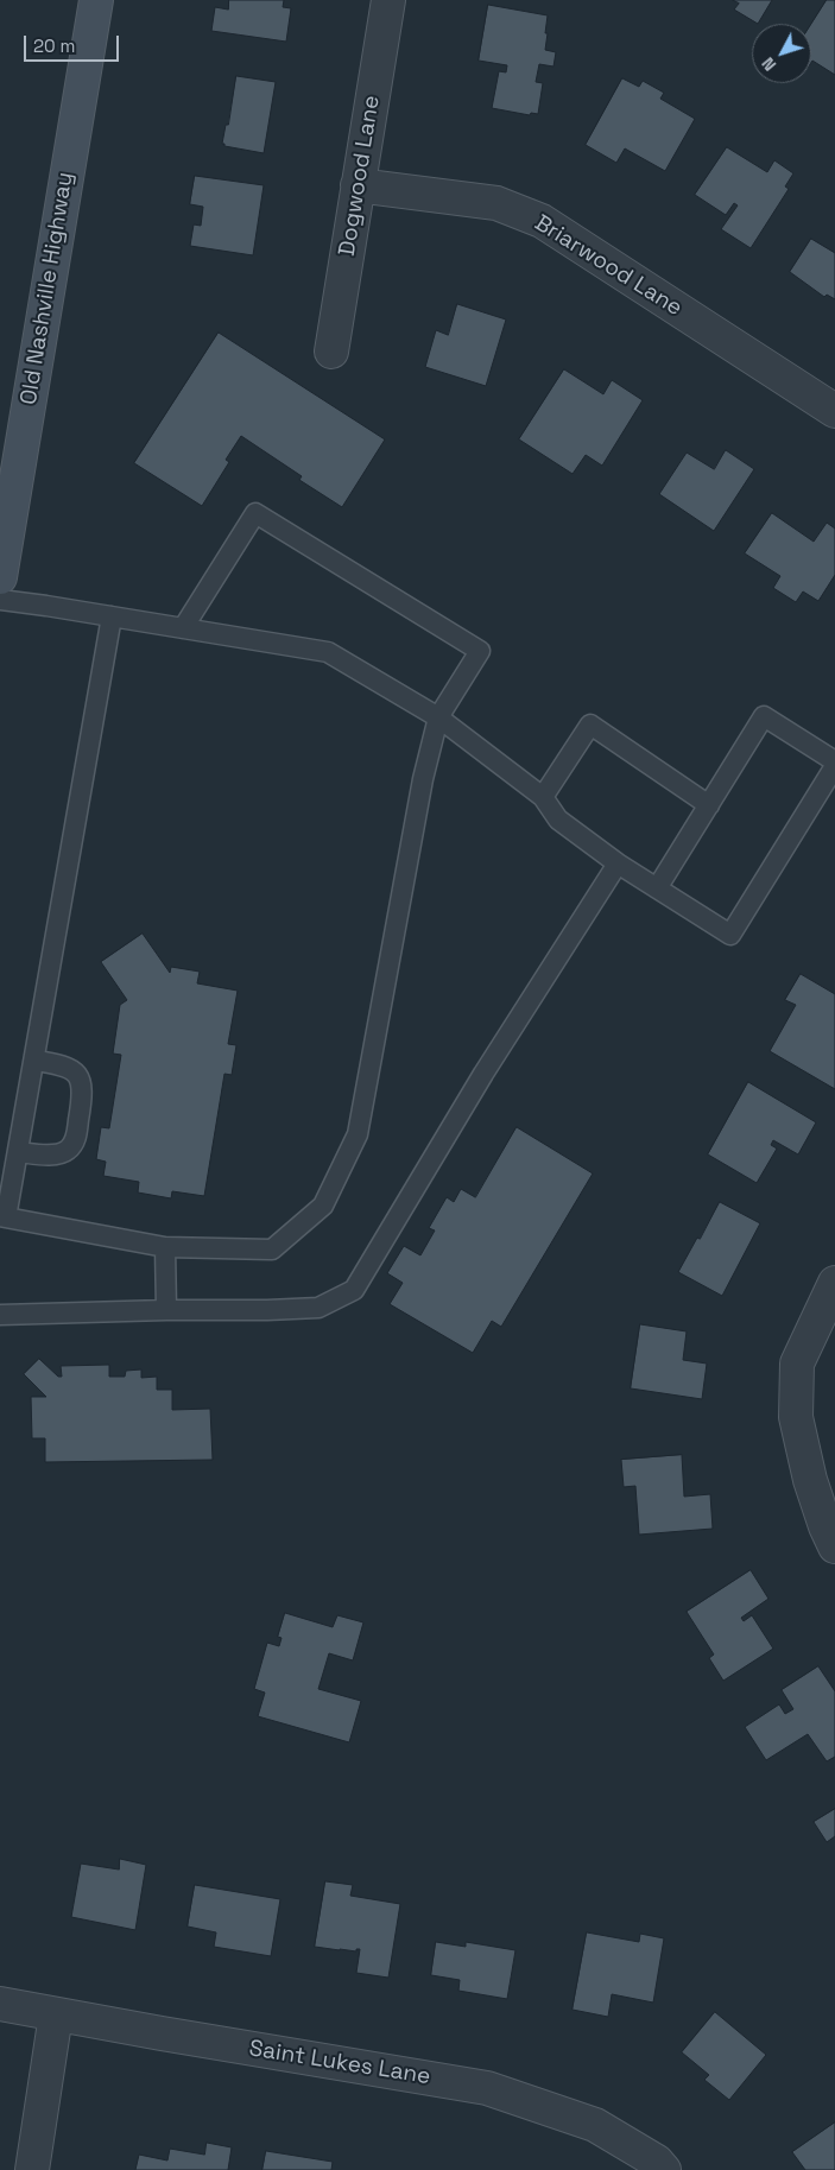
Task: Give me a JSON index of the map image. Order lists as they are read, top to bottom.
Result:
{
  "streets": {
    "main road": ["Old Nashville Highway"],
    "street": ["Dogwood Lane", "Briarwood Lane", "Saint Lukes Lane"]
  },
  "crossings": [
    ["Dogwood Lane", "Briarwood Lane"]
  ],
  "scale_bar": "20 m",
  "north": "bottom left"
}
